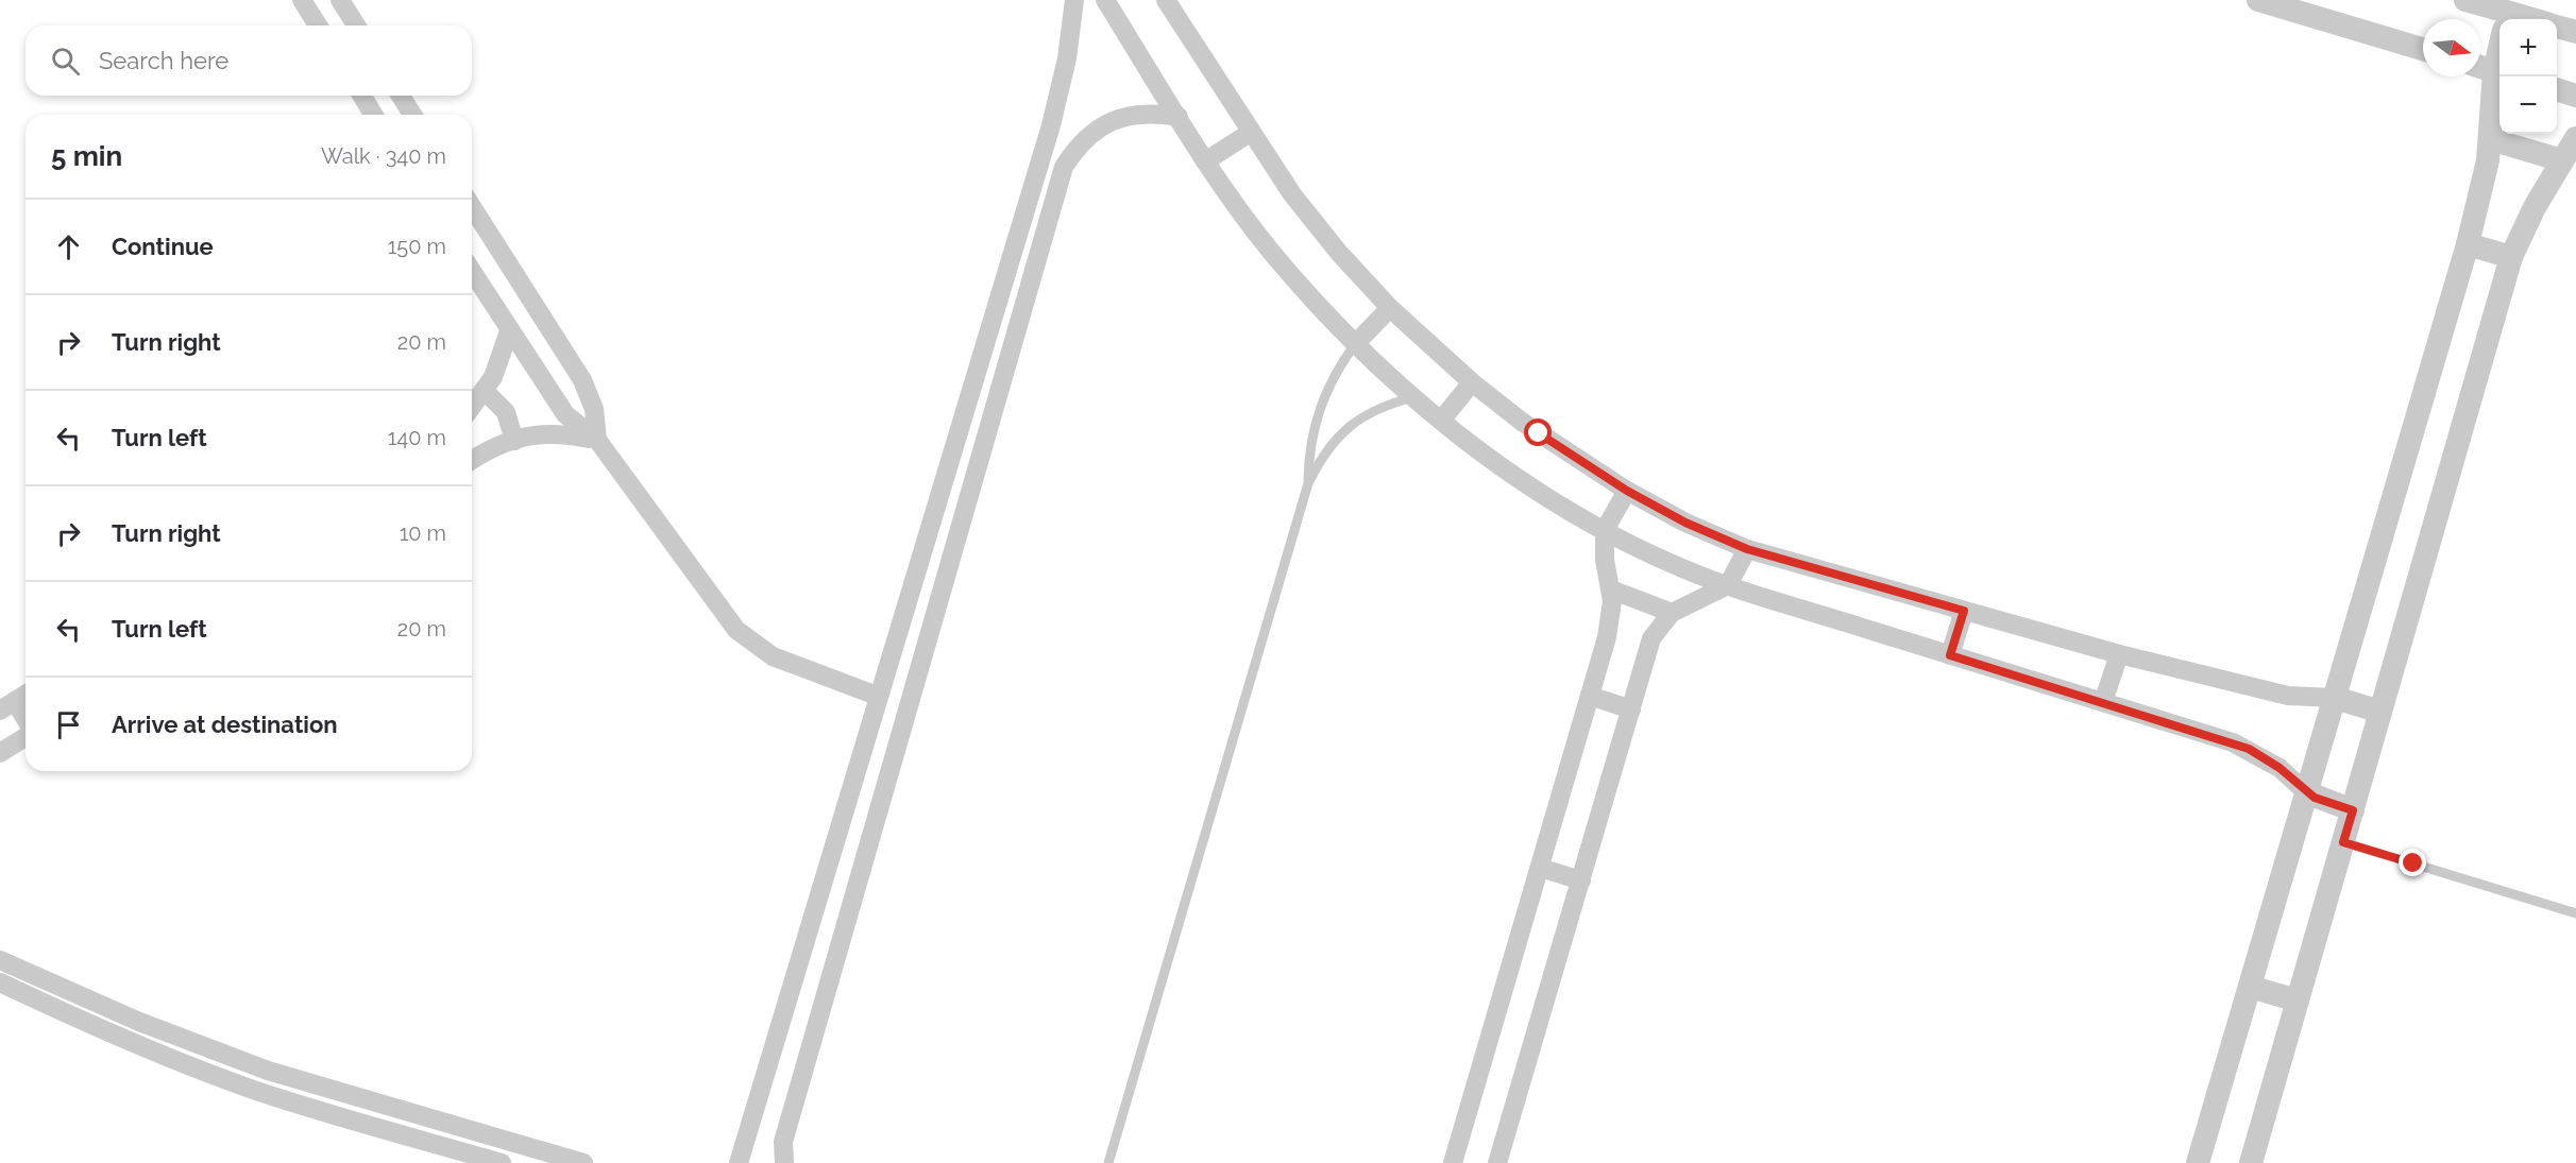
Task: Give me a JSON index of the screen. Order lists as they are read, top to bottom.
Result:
{
  "north": "right",
  "page": {
    "map_buttons": ["+", "−"],
    "search": "Search here",
    "heading": ["5 min", "Walk · 340 m"],
    "list": [
      ["Continue", "150 m"],
      ["Turn right", "20 m"],
      ["Turn left", "140 m"],
      ["Turn right", "10 m"],
      ["Turn left", "20 m"],
      "Arrive at destination"
    ]
  }
}
